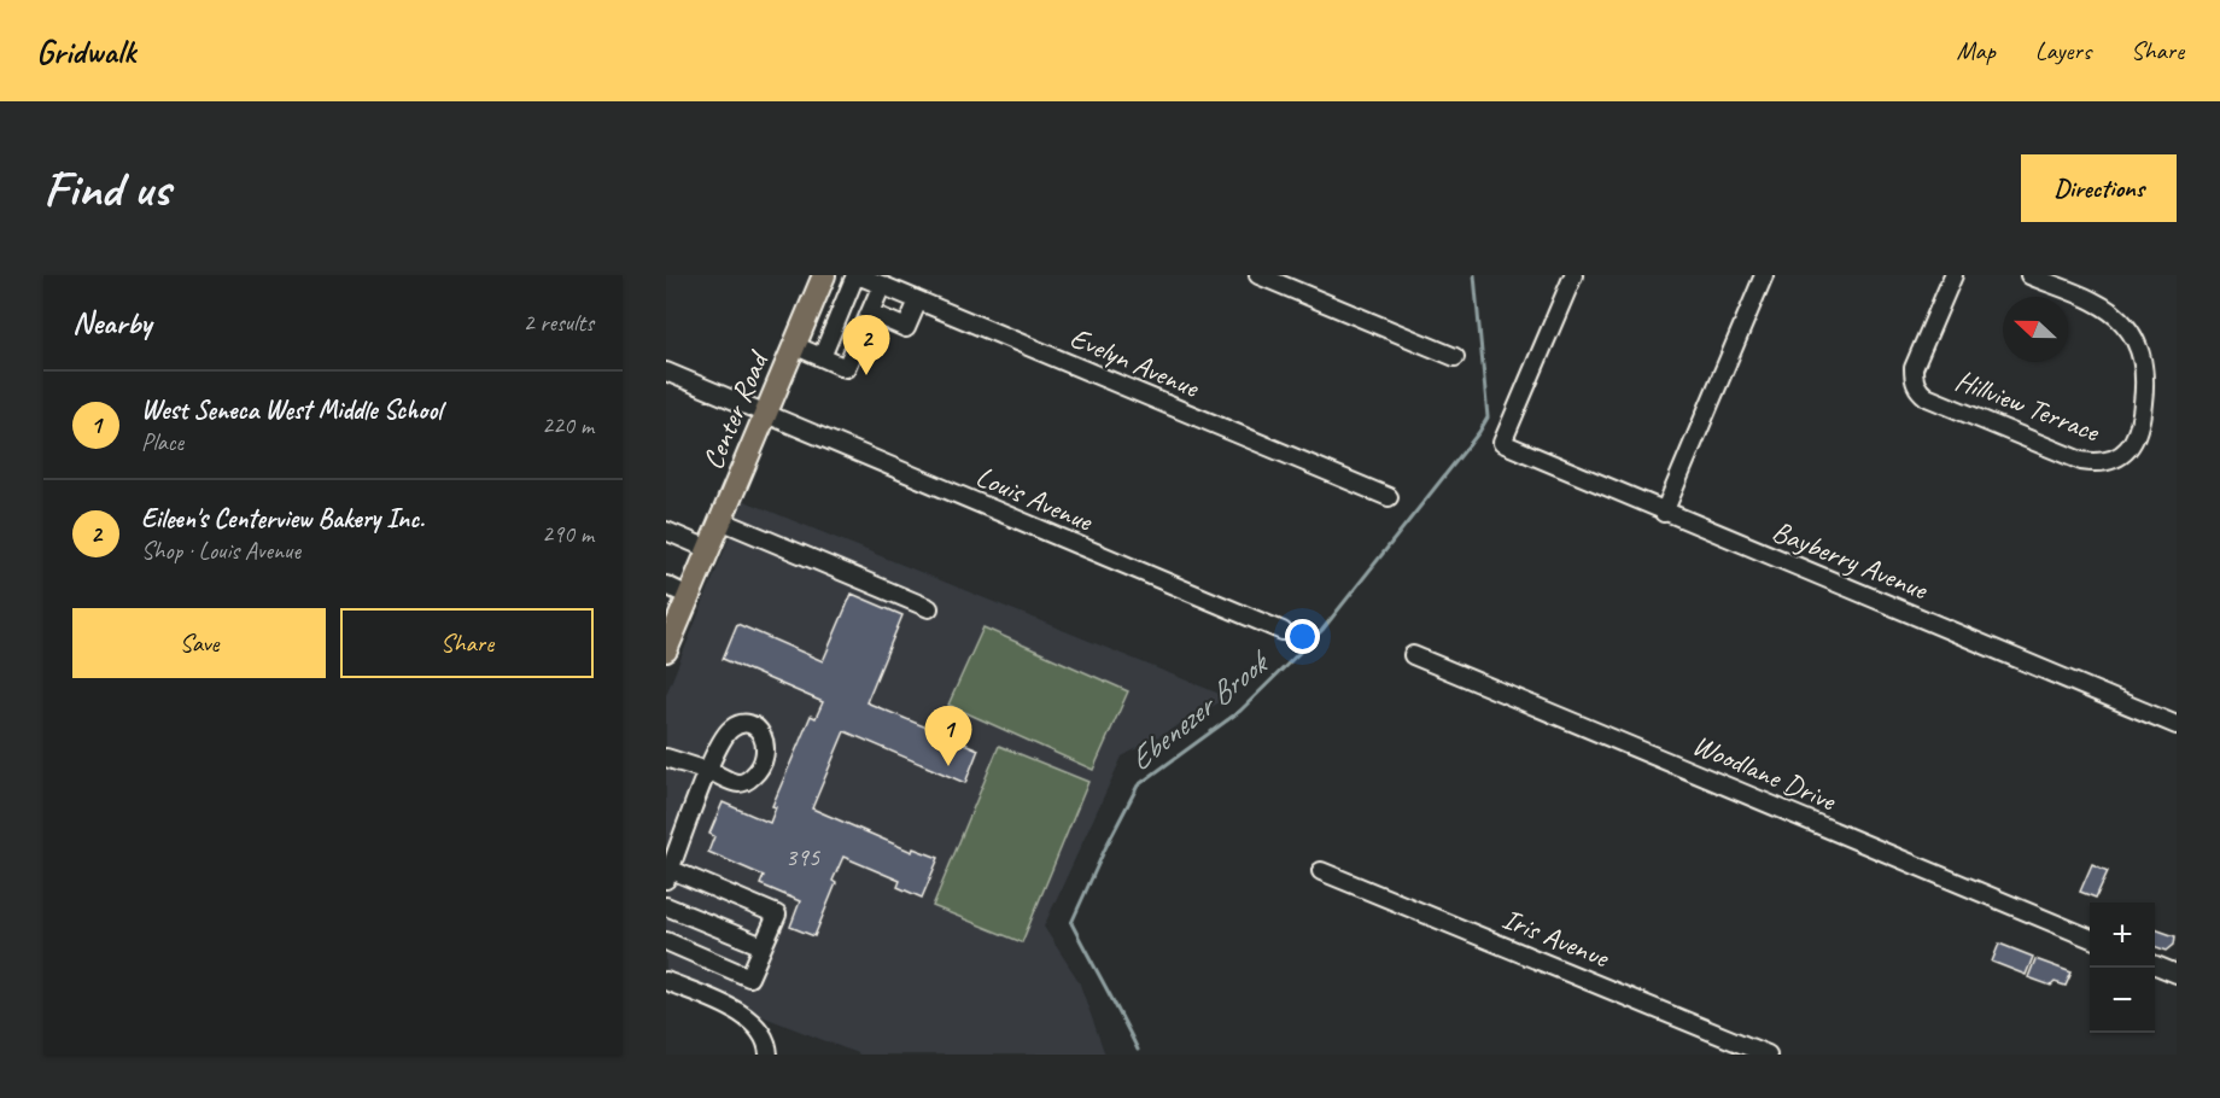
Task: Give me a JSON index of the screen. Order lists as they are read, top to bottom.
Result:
{
  "streets": {
    "main road": ["Center Road"],
    "street": [
      "Evelyn Avenue",
      "Hillview Terrace",
      "Louis Avenue",
      "Bayberry Avenue",
      "Woodlane Drive",
      "Iris Avenue"
    ]
  },
  "crossings": [
    ["Center Road", "Louis Avenue"]
  ],
  "water": ["Ebenezer Brook"],
  "house_numbers": ["395"],
  "north": "left",
  "page": {
    "header": "Gridwalk",
    "nav": ["Map", "Layers", "Share"],
    "buttons": [
      "Directions",
      ["Save", "Share"]
    ],
    "title": "Find us",
    "heading": ["Nearby", "2 results"],
    "pins": ["2", "1"],
    "list": [
      {
        "mark": "1",
        "name": "West Seneca West Middle School",
        "note": "Place",
        "value": "220 m"
      },
      {
        "mark": "2",
        "name": "Eileen's Centerview Bakery Inc.",
        "note": "Shop · Louis Avenue",
        "value": "290 m"
      }
    ],
    "map_buttons": ["+", "−"]
  }
}
